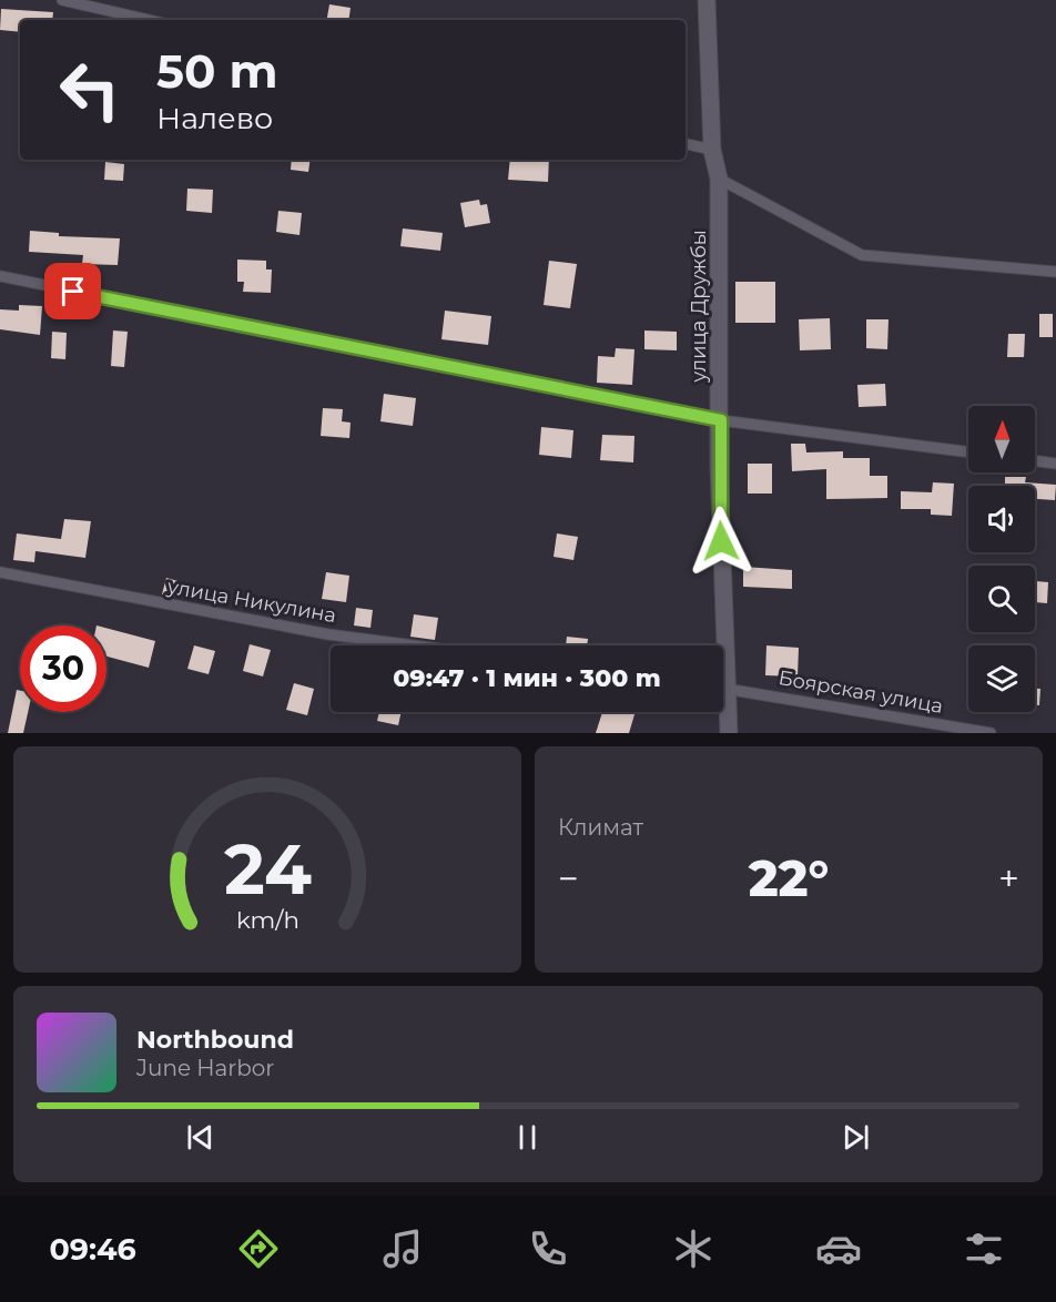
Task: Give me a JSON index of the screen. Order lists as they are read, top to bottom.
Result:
{
  "streets": {
    "street": ["улица Дружбы"],
    "lane": ["улица Никулина", "Боярская улица"]
  },
  "north": "top",
  "page": {
    "turn": ["50 m", "Налево"],
    "limit": "30",
    "trip": "09:47 · 1 мин · 300 m",
    "tile": "Климат",
    "heat": ["−", "22°", "+"],
    "song": ["Northbound", "June Harbor"],
    "tabs": "09:46",
    "gauge": ["24", "km/h"]
  }
}
